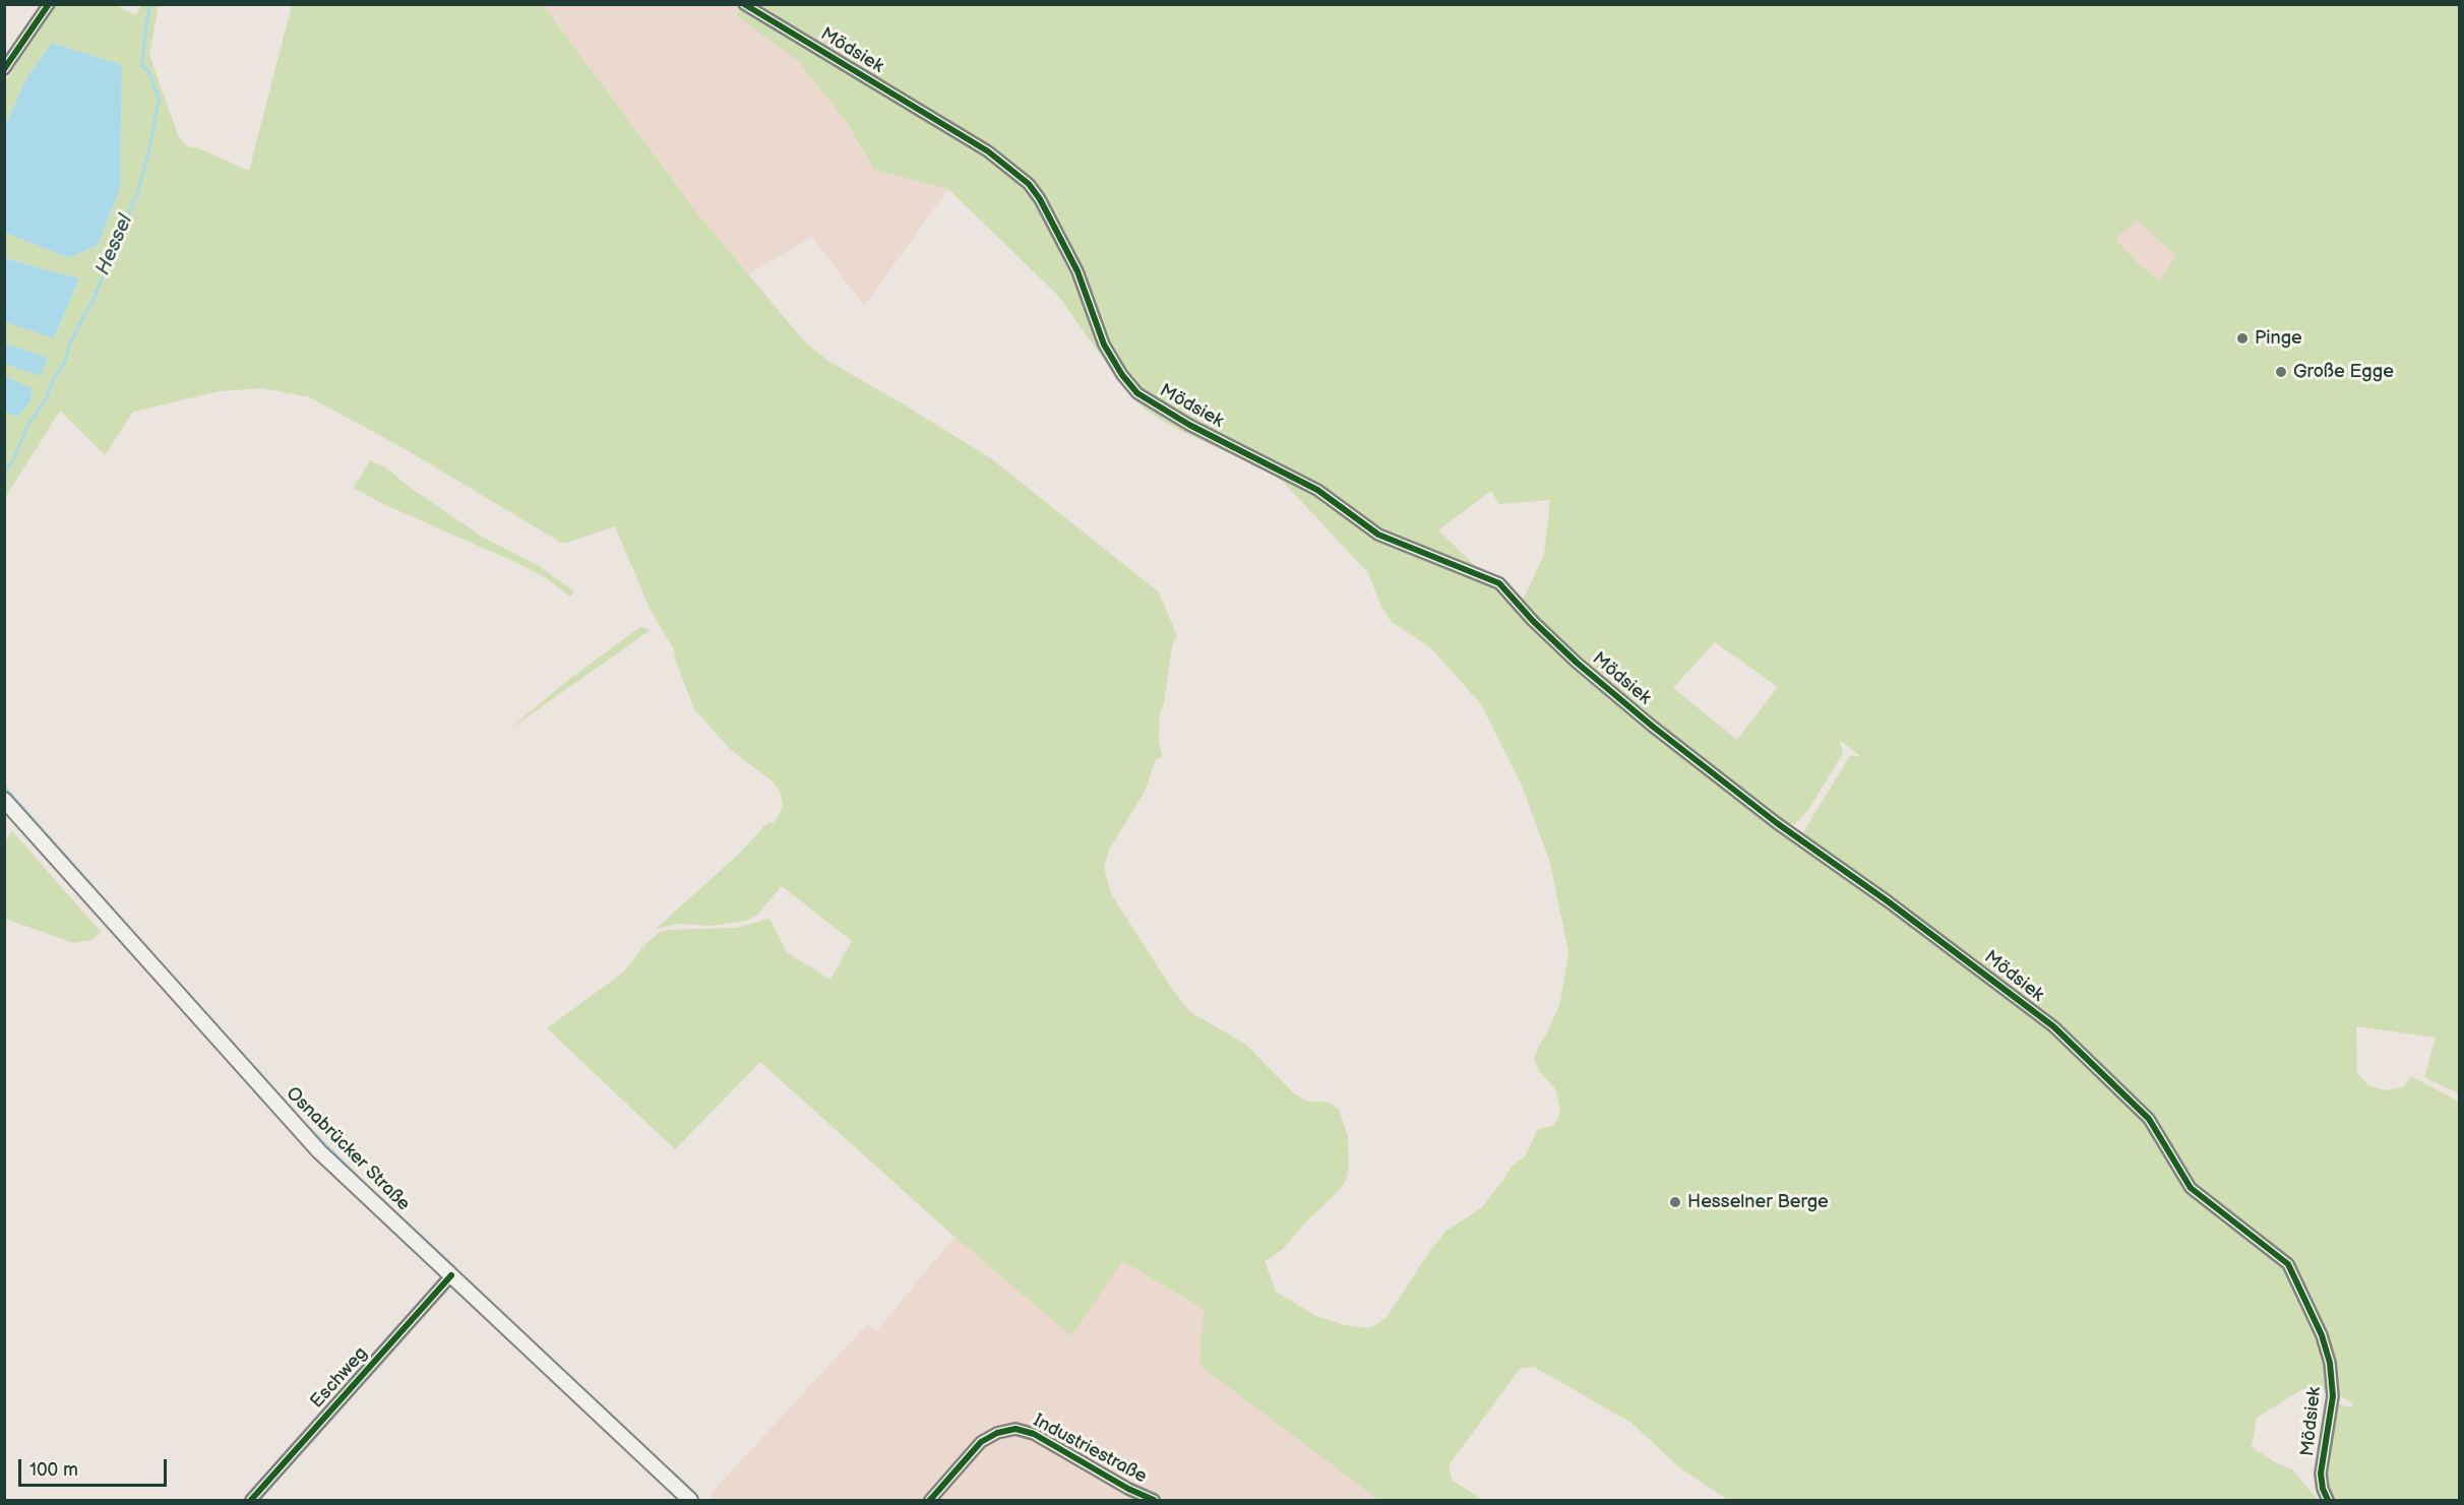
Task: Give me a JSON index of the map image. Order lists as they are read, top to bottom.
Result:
{
  "streets": {
    "main road": ["Osnabrücker Straße"],
    "street": ["Mödsiek", "Eschweg", "Industriestraße"]
  },
  "crossings": [
    ["Osnabrücker Straße", "Eschweg"]
  ],
  "water": ["Hessel"],
  "places": ["Pinge", "Große Egge", "Hesselner Berge"],
  "scale_bar": "100 m"
}
